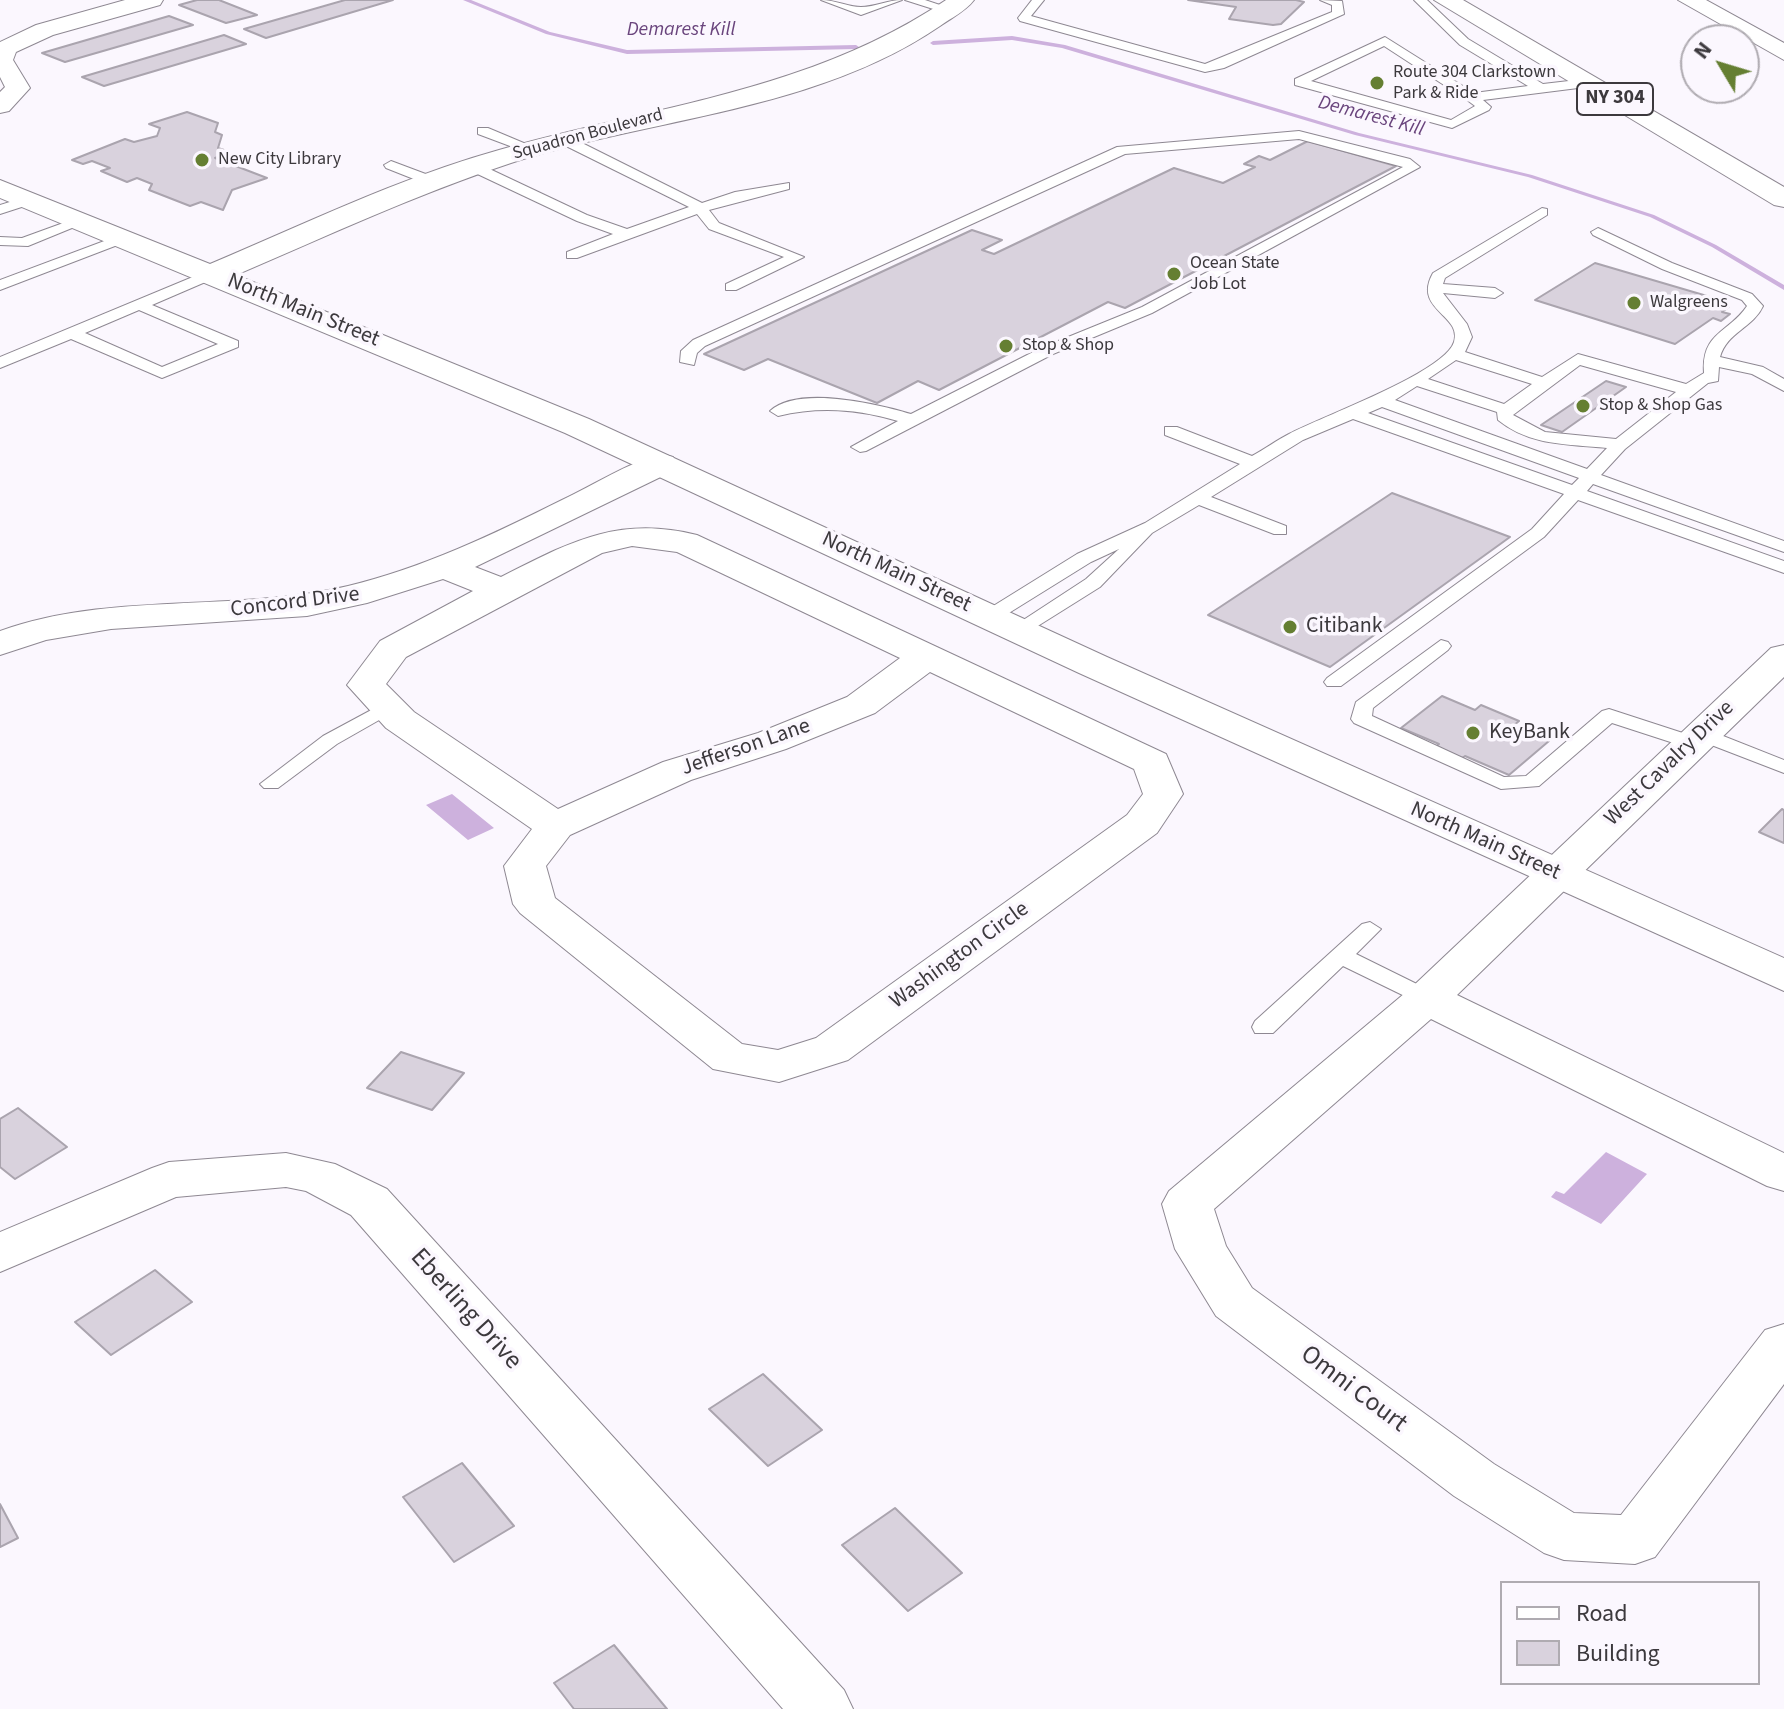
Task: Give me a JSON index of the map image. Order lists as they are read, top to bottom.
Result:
{
  "streets": {
    "street": [
      "NY 304",
      "Squadron Boulevard",
      "North Main Street",
      "Concord Drive",
      "Jefferson Lane",
      "West Cavalry Drive",
      "Washington Circle",
      "Eberling Drive",
      "Omni Court"
    ]
  },
  "crossings": [
    ["Squadron Boulevard", "North Main Street"],
    ["North Main Street", "Concord Drive"],
    ["North Main Street", "West Cavalry Drive"],
    ["North Main Street", "Omni Court"],
    ["Jefferson Lane", "Washington Circle"],
    ["West Cavalry Drive", "Omni Court"]
  ],
  "water": ["Demarest Kill"],
  "places": [
    "Route 304 Clarkstown Park & Ride",
    "New City Library",
    "Ocean State Job Lot",
    "Walgreens",
    "Stop & Shop",
    "Stop & Shop Gas",
    "Citibank",
    "KeyBank"
  ],
  "legend": ["Road", "Building"],
  "north": "top left"
}
